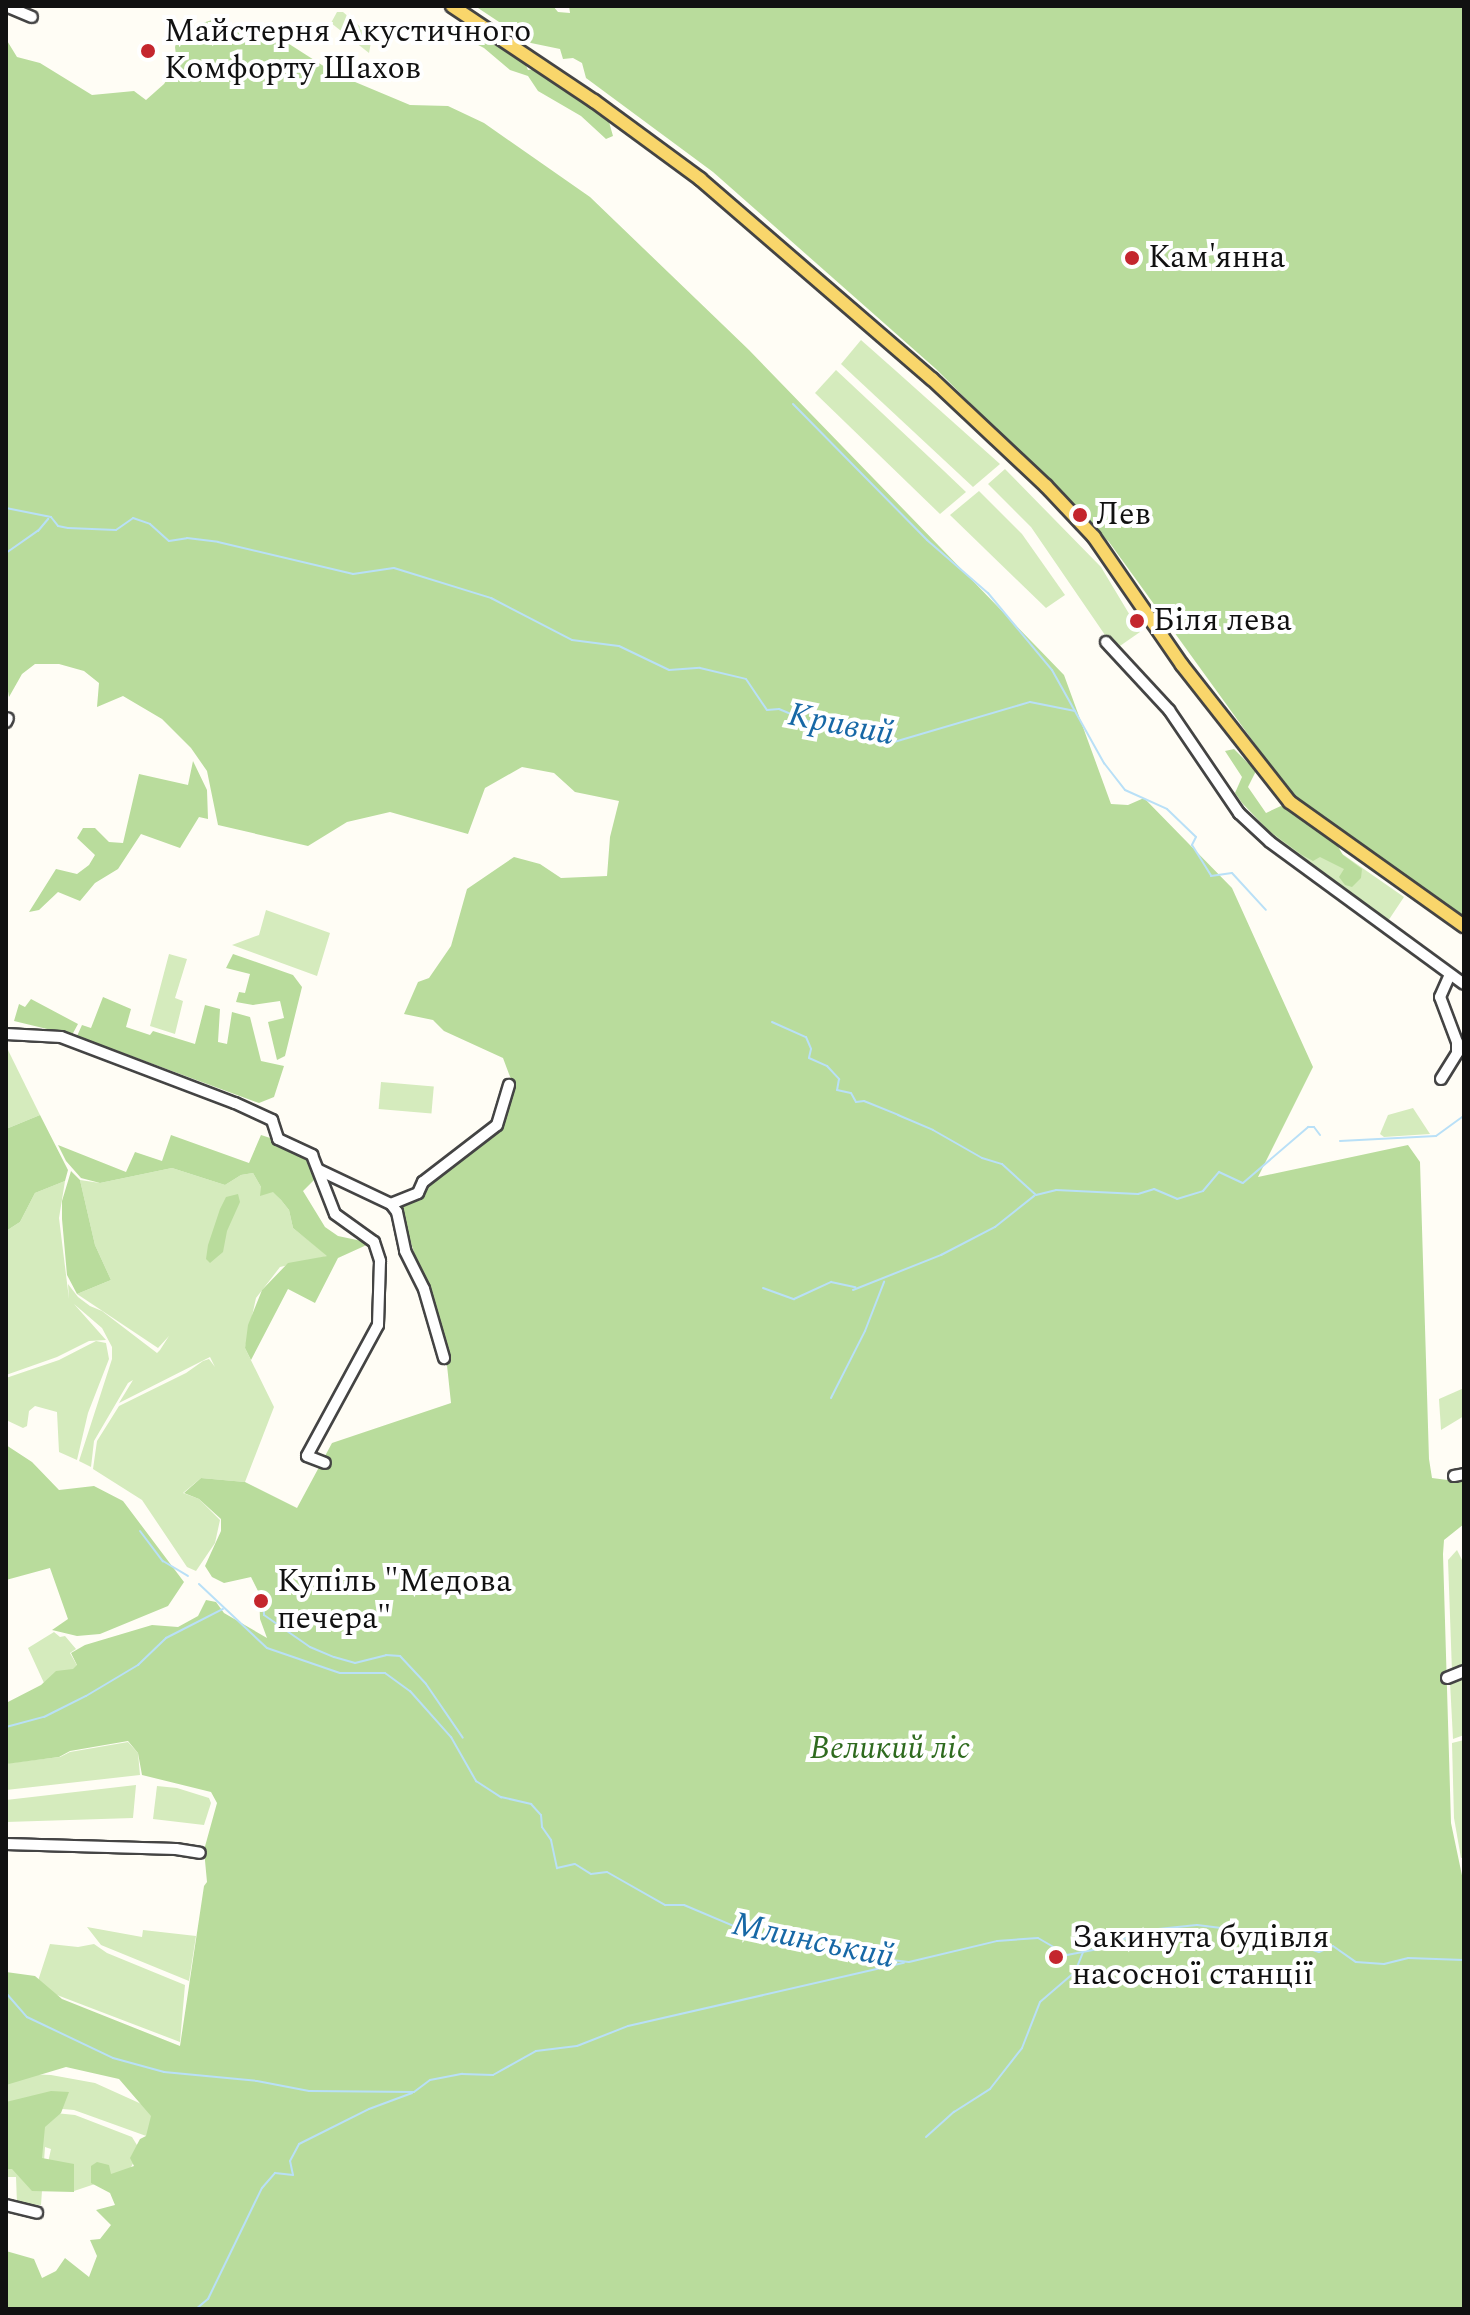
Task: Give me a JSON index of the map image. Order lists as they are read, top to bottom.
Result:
{
  "water": ["Кривий", "Млинський"],
  "parks": ["Великий ліс"],
  "places": [
    "Майстерня Акустичного Комфорту Шахов",
    "Кам'янна",
    "Лев",
    "Бiля лева",
    "Купіль \"Медова печера\"",
    "Закинута будівля насосної станції"
  ]
}
